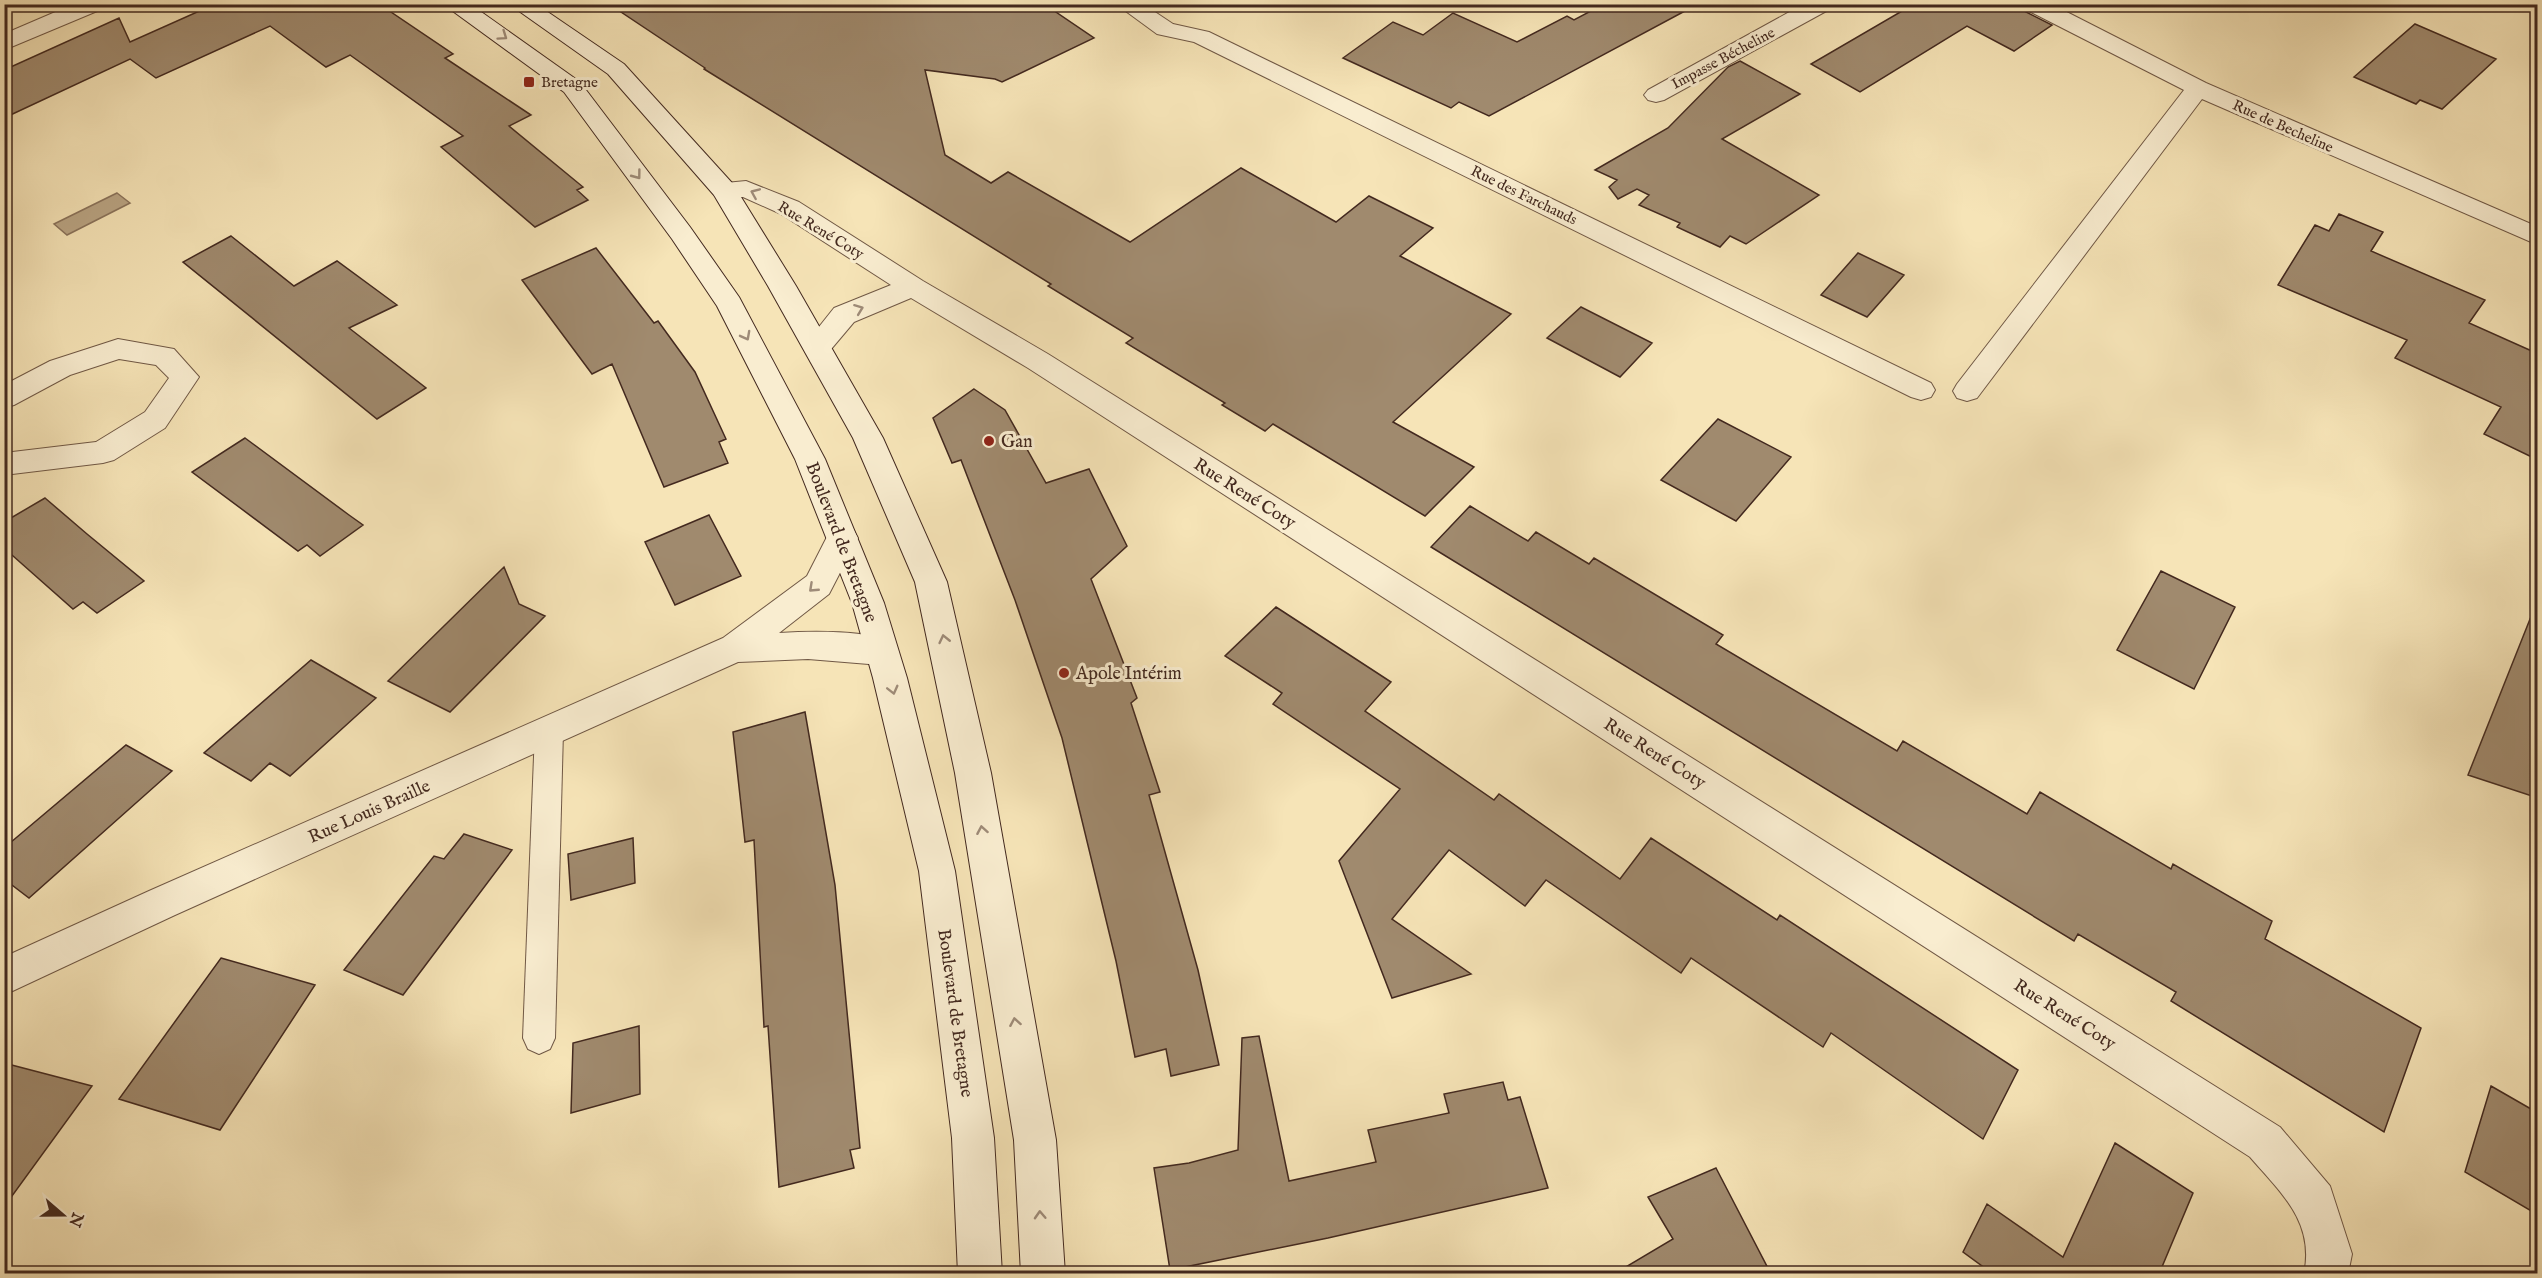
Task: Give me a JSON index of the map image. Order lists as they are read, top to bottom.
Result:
{
  "streets": {
    "street": [
      "Impasse Bécheline",
      "Rue de Becheline",
      "Rue des Farchauds",
      "Rue René Coty",
      "Boulevard de Bretagne",
      "Rue Louis Braille"
    ]
  },
  "crossings": [
    ["Boulevard de Bretagne", "Rue Louis Braille"]
  ],
  "places": {
    "transit": ["Bretagne"],
    "other": ["Gan", "Apole Intérim"]
  },
  "north": "right"
}
